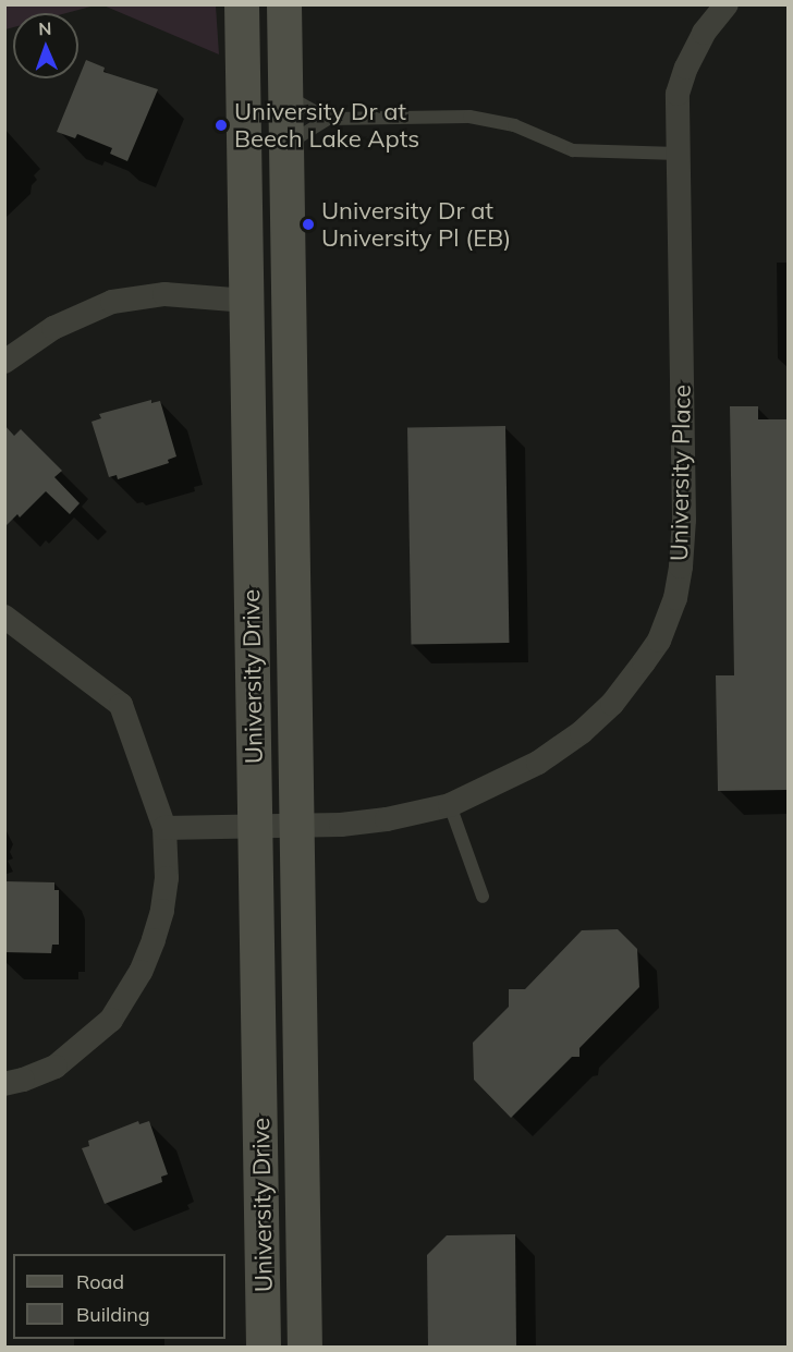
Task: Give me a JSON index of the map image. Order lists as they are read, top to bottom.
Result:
{
  "streets": {
    "main road": ["University Drive"],
    "street": ["University Place"]
  },
  "crossings": [
    ["University Place", "University Drive"]
  ],
  "places": ["University Dr at Beech Lake Apts", "University Dr at University Pl (EB)"],
  "legend": ["Road", "Building"],
  "north": "top"
}
